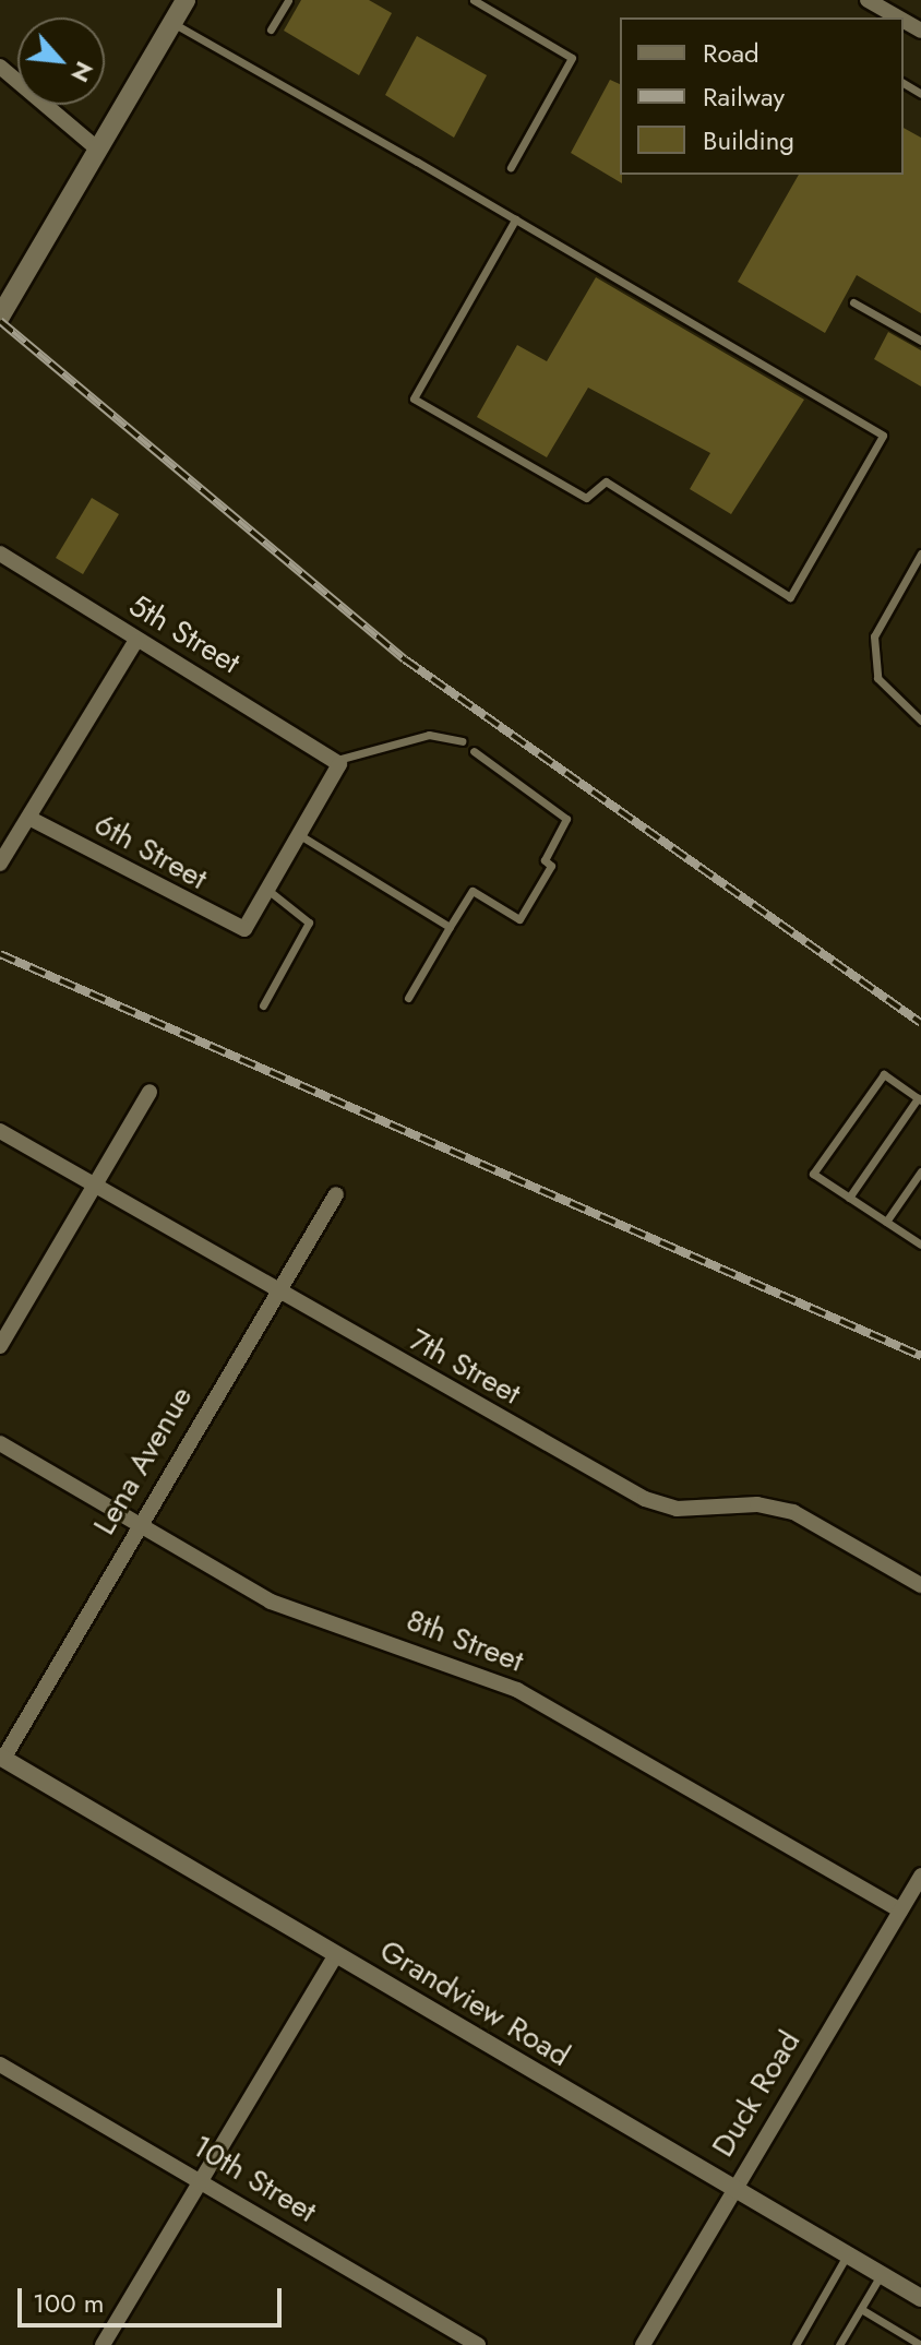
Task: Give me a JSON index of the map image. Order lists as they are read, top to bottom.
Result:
{
  "streets": {
    "street": [
      "5th Street",
      "6th Street",
      "7th Street",
      "Lena Avenue",
      "8th Street",
      "Grandview Road",
      "Duck Road",
      "10th Street"
    ]
  },
  "crossings": [
    ["7th Street", "Lena Avenue"],
    ["Lena Avenue", "8th Street"],
    ["Lena Avenue", "Grandview Road"],
    ["8th Street", "Duck Road"],
    ["Grandview Road", "Duck Road"]
  ],
  "legend": ["Road", "Railway", "Building"],
  "scale_bar": "100 m",
  "north": "bottom right"
}
